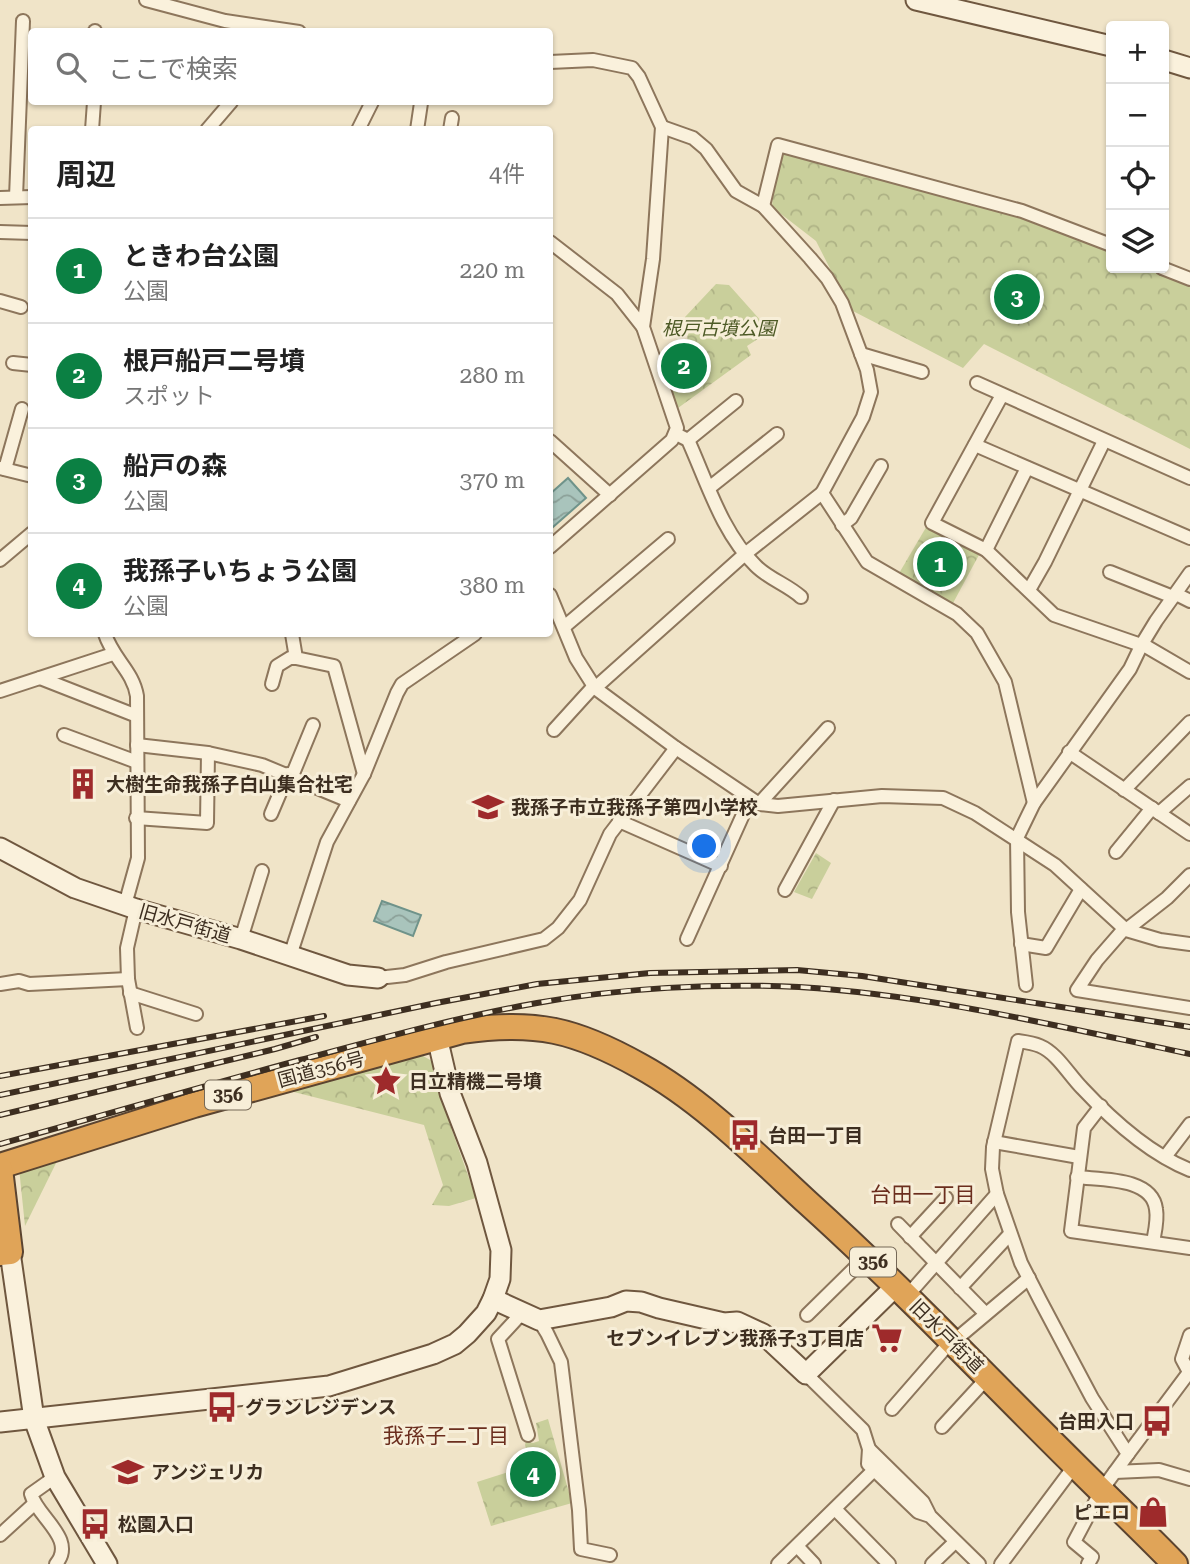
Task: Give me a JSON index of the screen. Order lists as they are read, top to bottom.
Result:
{
  "streets": {
    "highway": ["旧水戸街道", "国道356号", "356"]
  },
  "crossings": [
    ["旧水戸街道", "国道356号"]
  ],
  "districts": ["台田一丁目", "我孫子二丁目"],
  "parks": ["根戸古墳公園"],
  "places": {
    "building": ["大樹生命我孫子白山集合社宅"],
    "school or university": ["我孫子市立我孫子第四小学校", "アンジェリカ"],
    "place": ["日立精機二号墳"],
    "bus stop": [
      "台田一丁目",
      "グランレジデンス",
      "台田入口",
      "松園入口"
    ],
    "supermarket": ["セブンイレブン我孫子3丁目店"],
    "shop": ["ピエロ"]
  },
  "page": {
    "map_buttons": ["+", "−"],
    "search": "ここで検索",
    "heading": ["周辺", "4件"],
    "list": [
      {
        "mark": "1",
        "name": "ときわ台公園",
        "note": "公園",
        "value": "220 m"
      },
      {
        "mark": "2",
        "name": "根戸船戸二号墳",
        "note": "スポット",
        "value": "280 m"
      },
      {
        "mark": "3",
        "name": "船戸の森",
        "note": "公園",
        "value": "370 m"
      },
      {
        "mark": "4",
        "name": "我孫子いちょう公園",
        "note": "公園",
        "value": "380 m"
      }
    ],
    "pins": [
      "3",
      "2",
      "1",
      "4"
    ]
  }
}
